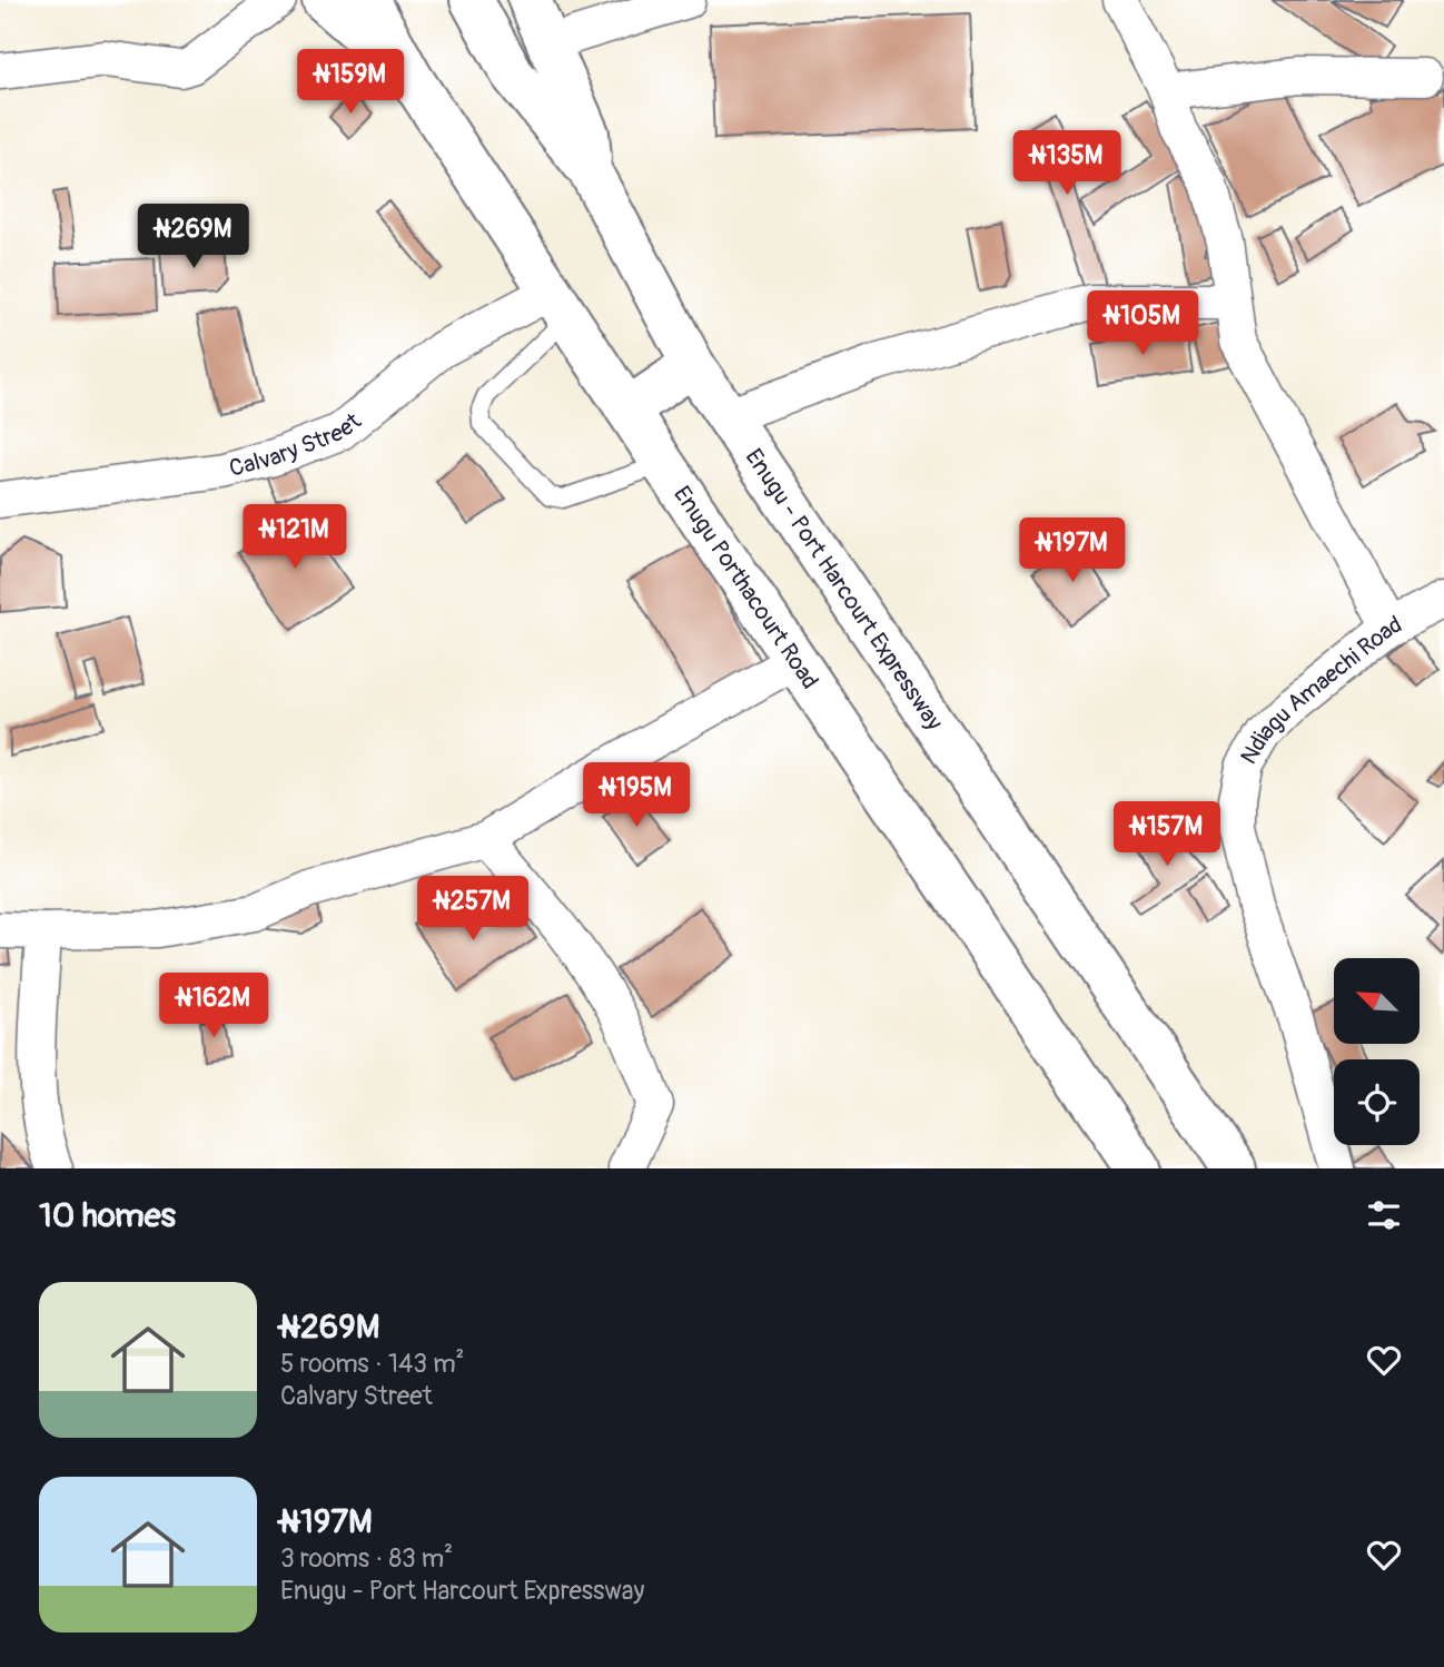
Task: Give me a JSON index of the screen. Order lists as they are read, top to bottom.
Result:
{
  "streets": {
    "highway": ["Enugu Porthacourt Road", "Enugu - Port Harcourt Expressway"],
    "street": ["Calvary Street", "Ndiagu Amaechi Road"]
  },
  "crossings": [
    ["Calvary Street", "Enugu Porthacourt Road"]
  ],
  "north": "top left",
  "page": {
    "price": [
      "₦159M",
      "₦135M",
      "₦269M",
      "₦105M",
      "₦121M",
      "₦197M",
      "₦195M",
      "₦157M",
      "₦257M",
      "₦162M"
    ],
    "heading": "10 homes",
    "list": [
      {
        "name": "₦269M",
        "note": "5 rooms · 143 m² · Calvary Street"
      },
      {
        "name": "₦197M",
        "note": "3 rooms · 83 m² · Enugu - Port Harcourt Expressway"
      }
    ]
  }
}
